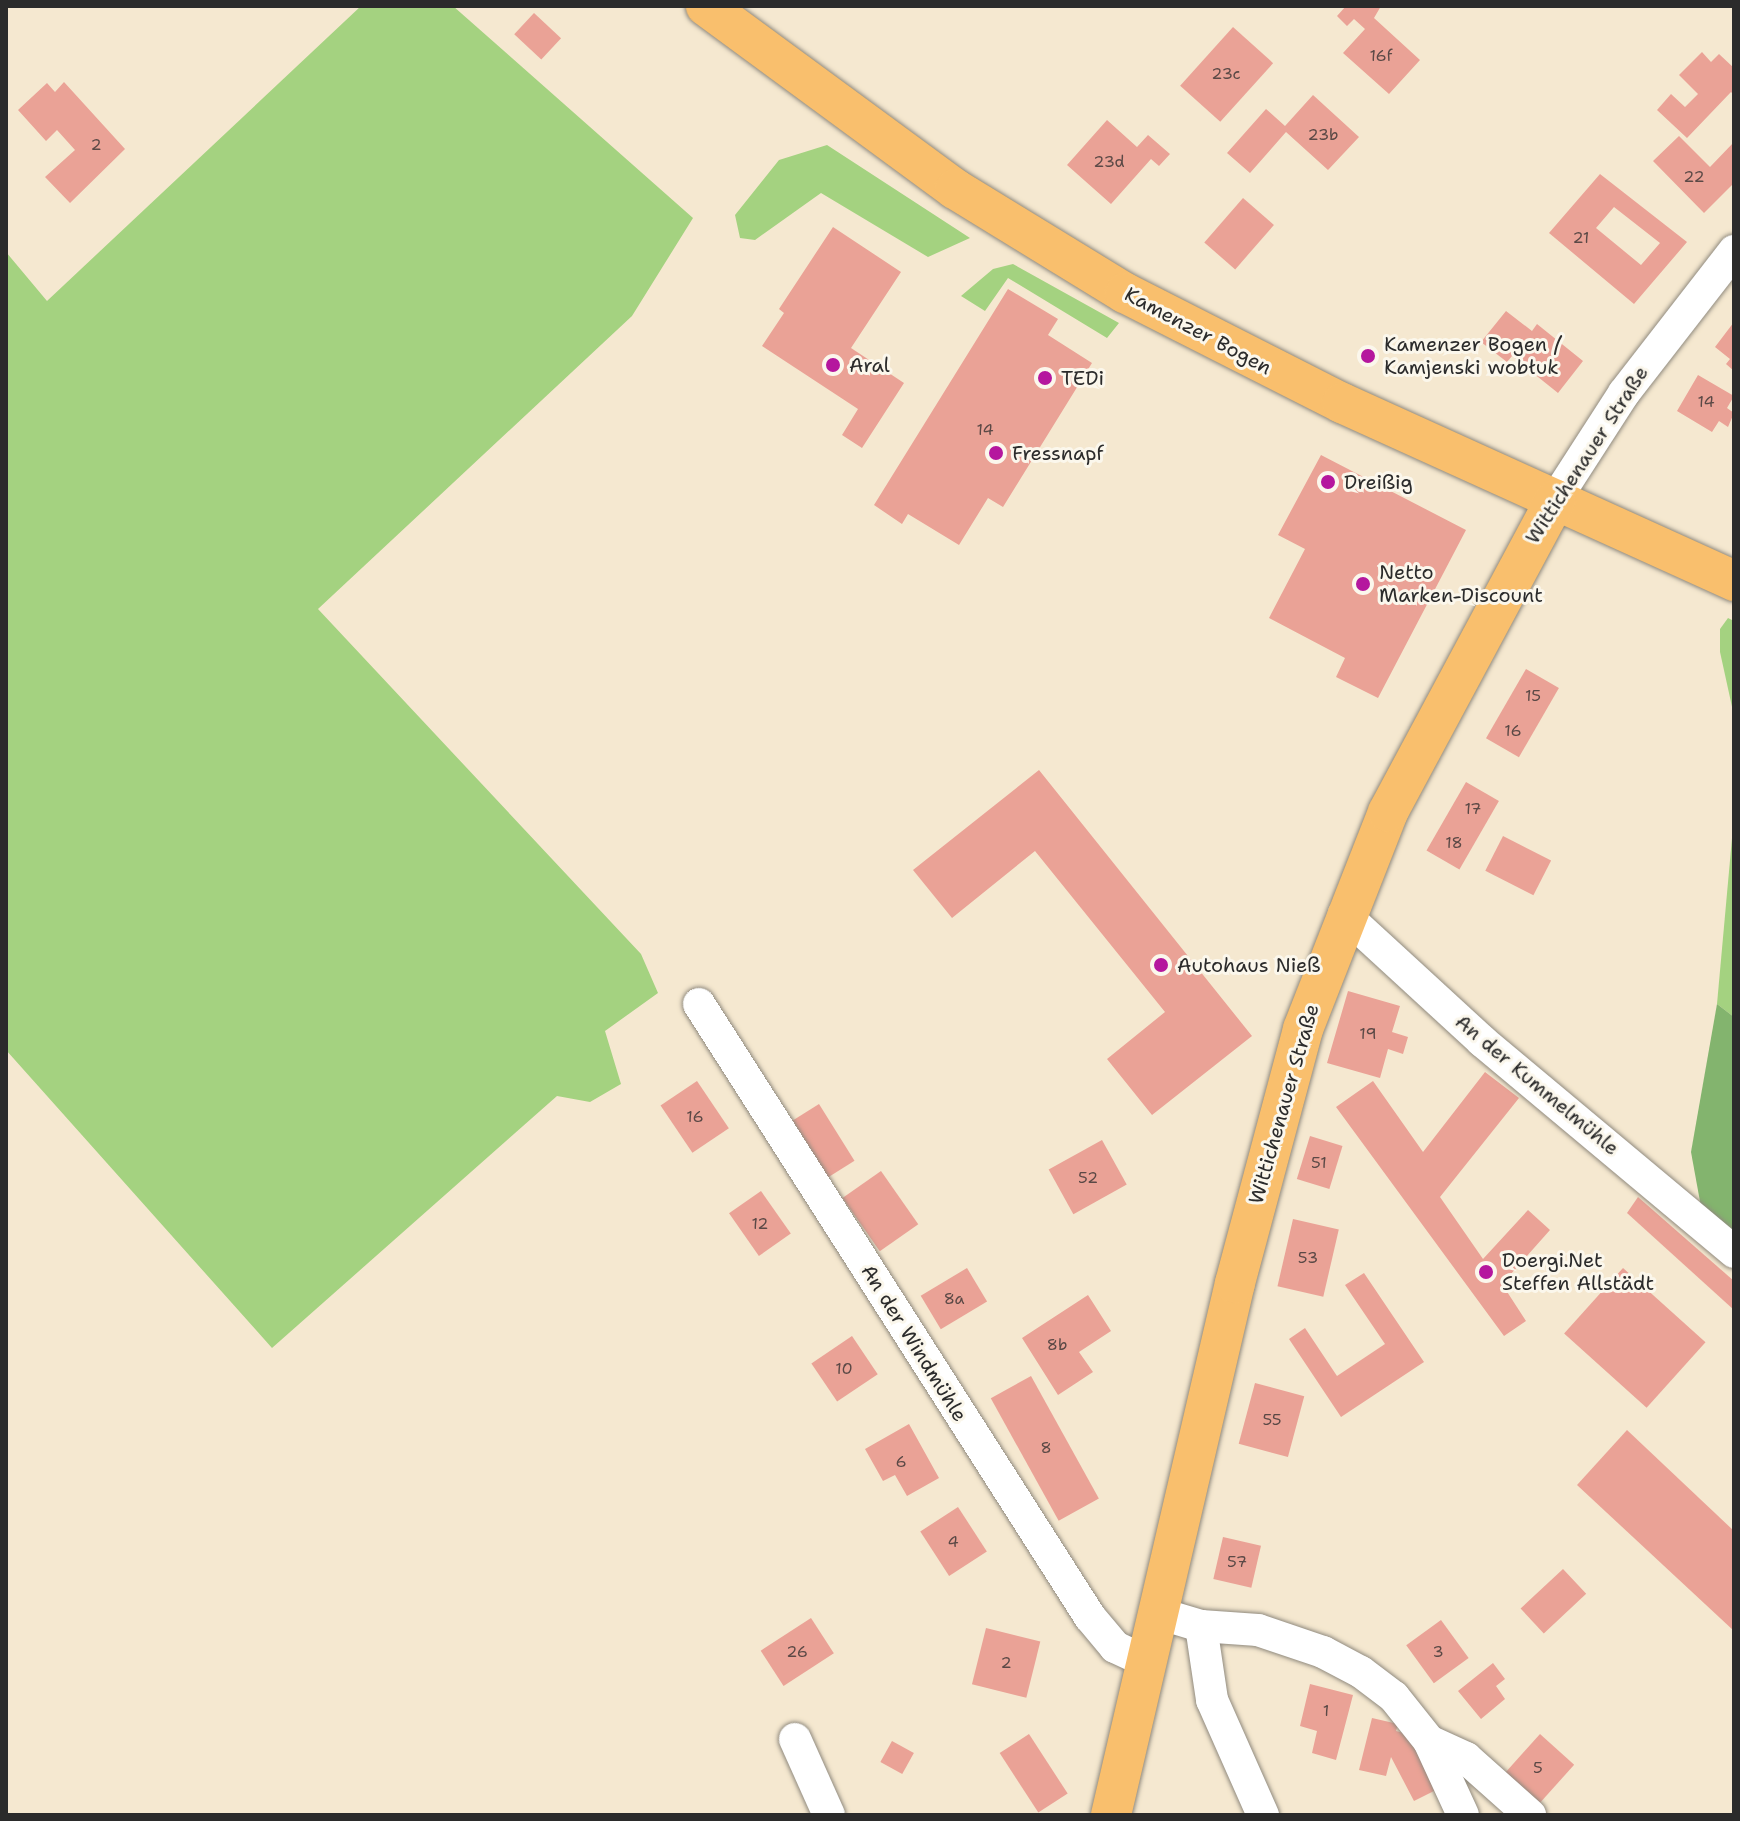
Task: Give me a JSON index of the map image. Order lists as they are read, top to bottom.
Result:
{
  "streets": {
    "main road": ["Kamenzer Bogen", "Wittichenauer Straße"],
    "street": ["An der Kummelmühle", "An der Windmühle"]
  },
  "crossings": [
    ["Kamenzer Bogen", "Wittichenauer Straße"],
    ["Wittichenauer Straße", "An der Kummelmühle"],
    ["Wittichenauer Straße", "An der Windmühle"]
  ],
  "places": [
    "Kamenzer Bogen / Kamjenski wobłuk",
    "Aral",
    "TEDi",
    "Fressnapf",
    "Dreißig",
    "Netto Marken-Discount",
    "Autohaus Nieß",
    "Doergi.Net Steffen Allstädt"
  ],
  "house_numbers": [
    "16f",
    "23c",
    "23b",
    "2",
    "23d",
    "22",
    "21",
    "14",
    "14",
    "15",
    "16",
    "17",
    "18",
    "19",
    "16",
    "51",
    "52",
    "12",
    "53",
    "8a",
    "8b",
    "10",
    "55",
    "8",
    "6",
    "4",
    "57",
    "26",
    "3",
    "2",
    "1",
    "5"
  ]
}
